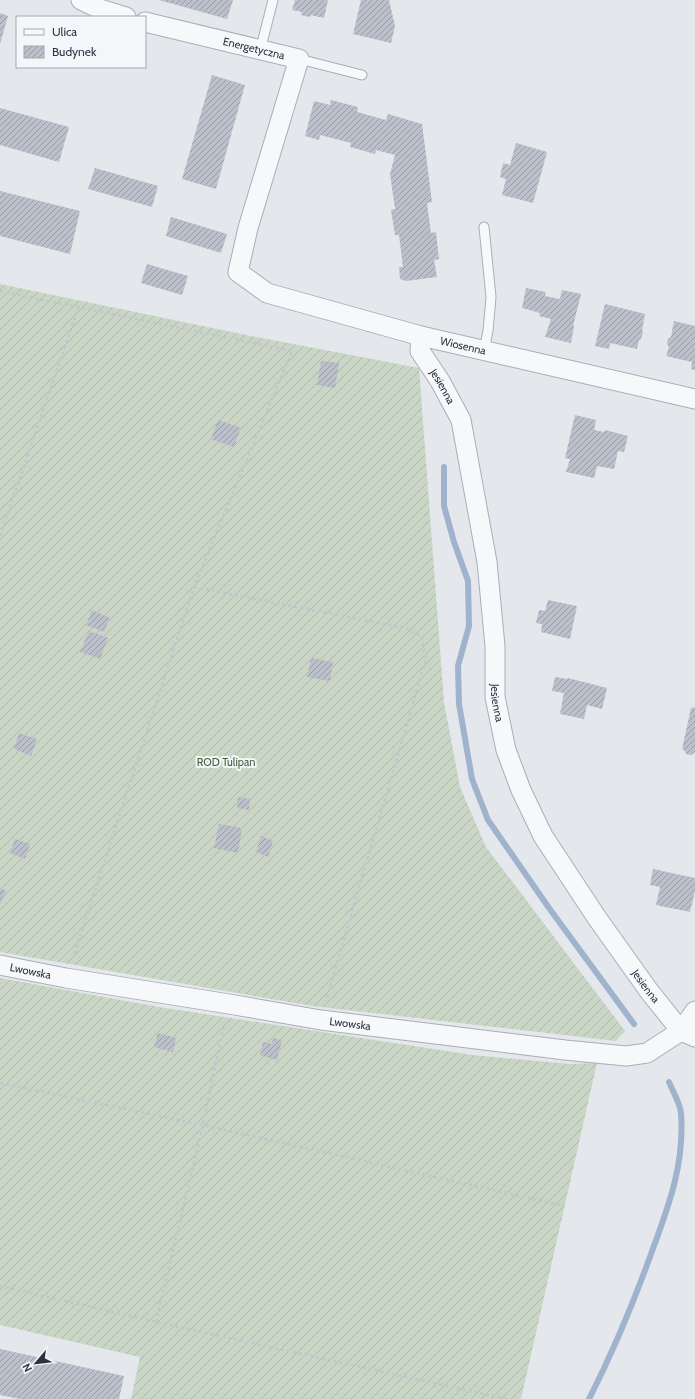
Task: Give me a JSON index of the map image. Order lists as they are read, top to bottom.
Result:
{
  "streets": {
    "street": [
      "Energetyczna",
      "Wiosenna",
      "Jesienna",
      "Lwowska"
    ]
  },
  "crossings": [
    ["Energetyczna", "Wiosenna"],
    ["Wiosenna", "Jesienna"],
    ["Jesienna", "Lwowska"]
  ],
  "parks": ["ROD Tulipan"],
  "legend": ["Ulica", "Budynek"],
  "north": "bottom left"
}
